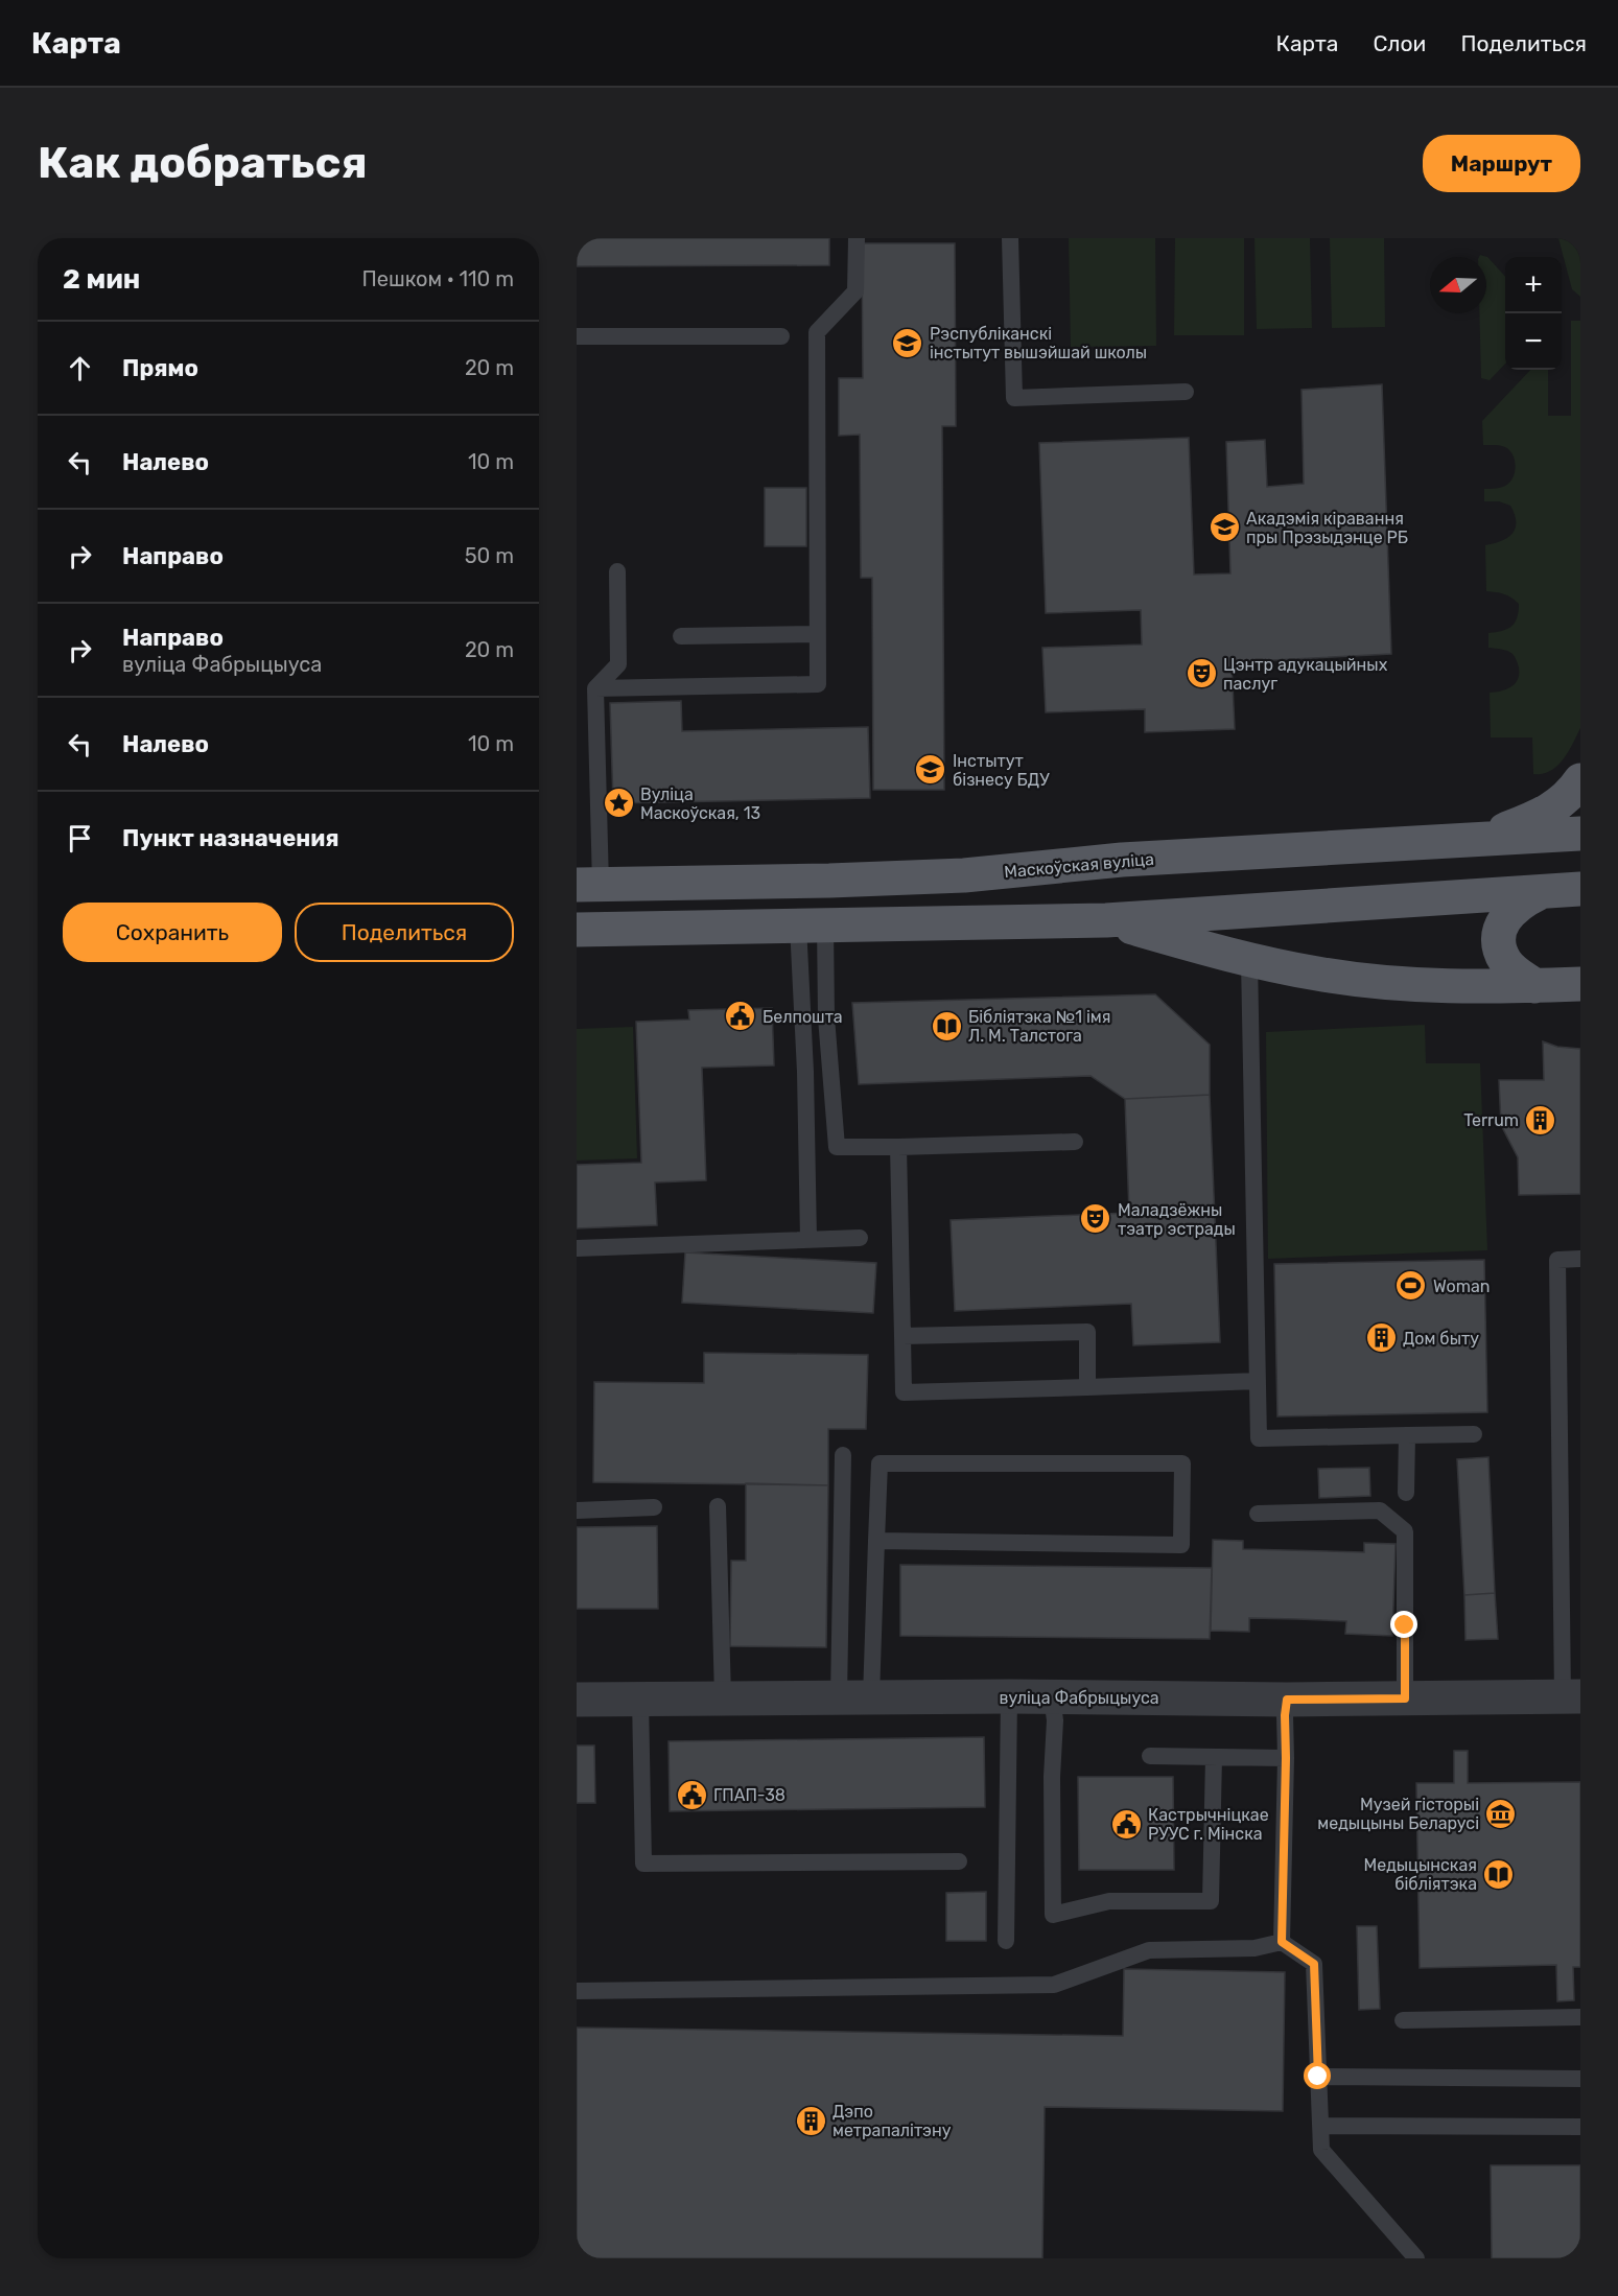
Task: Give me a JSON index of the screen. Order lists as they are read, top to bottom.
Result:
{
  "streets": {
    "main road": ["Маскоўская вуліца"],
    "street": ["вуліца Фабрыцыуса"]
  },
  "places": {
    "school or university": ["Рэспубліканскі інстытут вышэйшай школы", "Акадэмія кіравання пры Прэзыдэнце РБ", "Інстытут бізнесу БДУ"],
    "theatre": ["Цэнтр адукацыйных паслуг", "Маладзёжны тэатр эстрады"],
    "place": ["Вуліца Маскоўская, 13"],
    "public building": ["Белпошта", "ГПАП-38", "Кастрычніцкае РУУС г. Мінска"],
    "library": ["Бібліятэка №1 імя Л. М. Талстога", "Медыцынская бібліятэка"],
    "building": ["Terrum", "Дом быту", "Дэпо метрапалітэну"],
    "sports": ["Woman"],
    "museum": ["Музей гісторыі медыцыны Беларусі"]
  },
  "north": "left",
  "page": {
    "header": "Карта",
    "nav": ["Карта", "Слои", "Поделиться"],
    "buttons": [
      "Маршрут",
      ["Сохранить", "Поделиться"]
    ],
    "title": "Как добраться",
    "heading": ["2 мин", "Пешком · 110 m"],
    "map_buttons": ["+", "−"],
    "list": [
      ["Прямо", "20 m"],
      ["Налево", "10 m"],
      ["Направо", "50 m"],
      ["Направо", "вуліца Фабрыцыуса", "20 m"],
      ["Налево", "10 m"],
      "Пункт назначения"
    ]
  }
}
